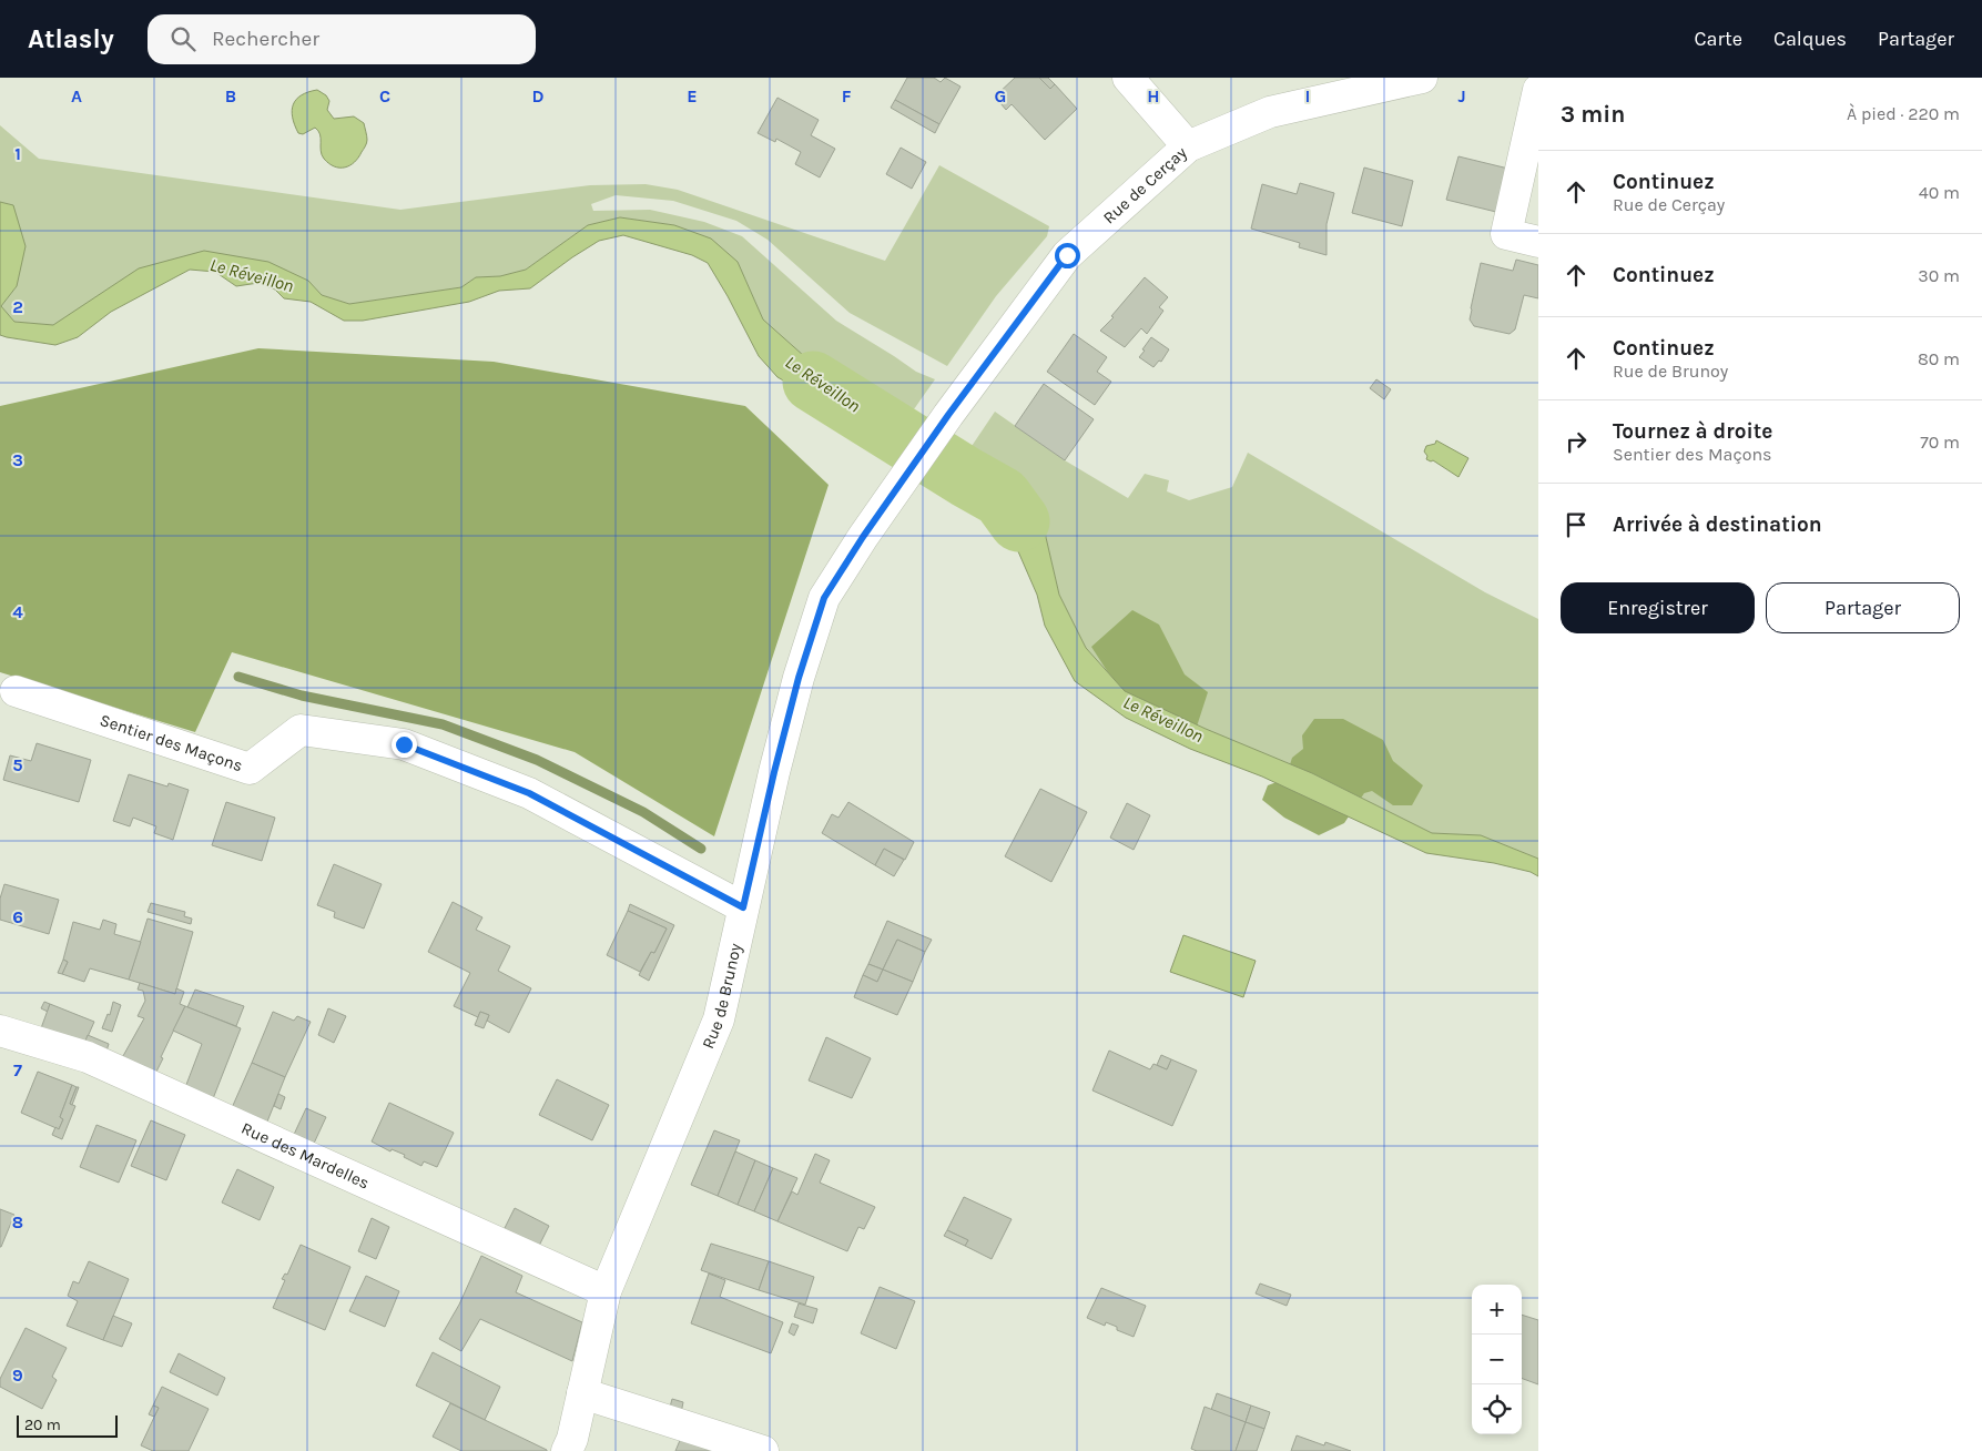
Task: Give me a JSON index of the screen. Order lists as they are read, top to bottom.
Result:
{
  "streets": {
    "street": [
      "Rue de Cerçay",
      "Sentier des Maçons",
      "Rue de Brunoy",
      "Rue des Mardelles"
    ]
  },
  "crossings": [
    ["Rue de Cerçay", "Rue de Brunoy"],
    ["Sentier des Maçons", "Rue de Brunoy"],
    ["Rue de Brunoy", "Rue des Mardelles"]
  ],
  "water": ["Le Réveillon"],
  "scale_bar": "20 m",
  "page": {
    "header": "Atlasly",
    "search": "Rechercher",
    "nav": ["Carte", "Calques", "Partager"],
    "heading": ["3 min", "À pied · 220 m"],
    "list": [
      ["Continuez", "Rue de Cerçay", "40 m"],
      ["Continuez", "30 m"],
      ["Continuez", "Rue de Brunoy", "80 m"],
      ["Tournez à droite", "Sentier des Maçons", "70 m"],
      "Arrivée à destination"
    ],
    "buttons": ["Enregistrer", "Partager"],
    "map_buttons": ["+", "−"],
    "scale": "20 m"
  },
  "grid": {
    "columns": [
      "A",
      "B",
      "C",
      "D",
      "E",
      "F",
      "G",
      "H",
      "I",
      "J"
    ],
    "rows": [
      "1",
      "2",
      "3",
      "4",
      "5",
      "6",
      "7",
      "8",
      "9"
    ]
  }
}
